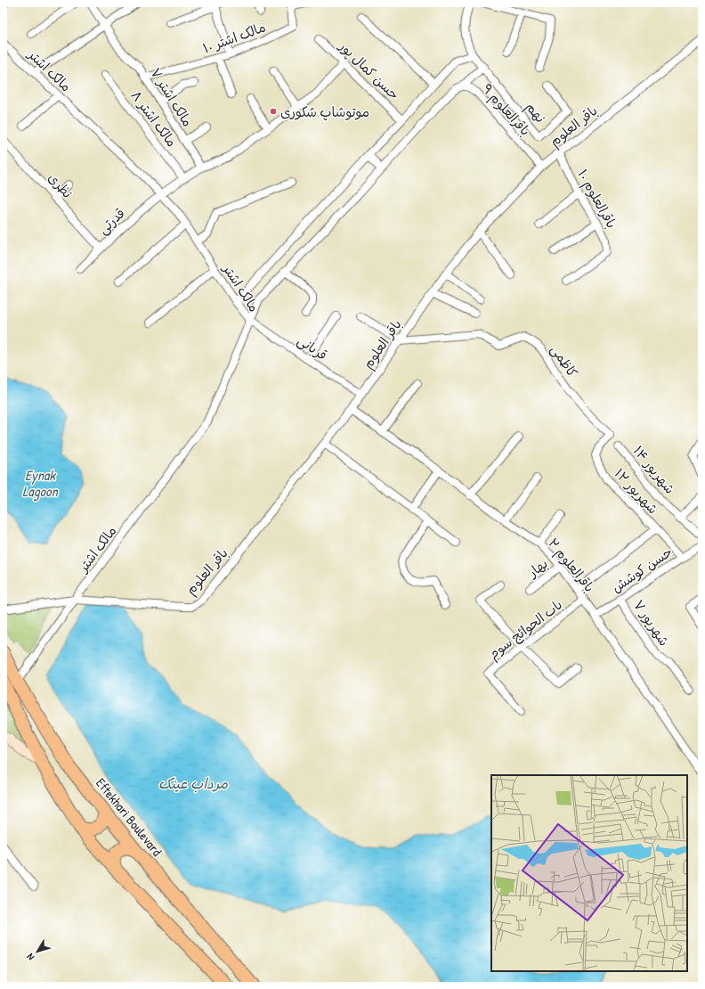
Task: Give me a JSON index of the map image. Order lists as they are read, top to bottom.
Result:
{
  "streets": {
    "highway": ["Eftekhari Boulevard"],
    "street": [
      "مالک اشتر ۱۰",
      "مالک اشتر",
      "حسن کمال پور",
      "مالک اشتر ۷",
      "باقرالعلوم ۹",
      "نهم",
      "مالک اشتر ۸",
      "باقر العلوم",
      "نظری",
      "باقرالعلوم ۱۰",
      "قدرتی",
      "قربانی",
      "کاظمی",
      "شهریور ۱۴",
      "شهریور ۱۲",
      "باقرالعلوم ۲",
      "بهار",
      "حسن کوشش",
      "شهریور ۷",
      "باب الحوائج سوم"
    ]
  },
  "crossings": [
    ["مالک اشتر ۱۰", "مالک اشتر ۷"],
    ["مالک اشتر", "باقر العلوم"],
    ["مالک اشتر", "قدرتی"],
    ["مالک اشتر", "قربانی"],
    ["باقرالعلوم ۹", "باقر العلوم"],
    ["باقر العلوم", "باقرالعلوم ۱۰"],
    ["باقر العلوم", "قربانی"],
    ["باقر العلوم", "کاظمی"],
    ["باقر العلوم", "باقرالعلوم ۲"],
    ["نظری", "قدرتی"],
    ["کاظمی", "شهریور ۱۲"],
    ["شهریور ۱۲", "حسن کوشش"],
    ["باقرالعلوم ۲", "بهار"],
    ["باقرالعلوم ۲", "حسن کوشش"],
    ["باقرالعلوم ۲", "باب الحوائج سوم"],
    ["حسن کوشش", "شهریور ۷"]
  ],
  "water": ["Eynak Lagoon", "مرداب عینک"],
  "places": ["موتوشاپ شکوری"],
  "north": "bottom left"
}
